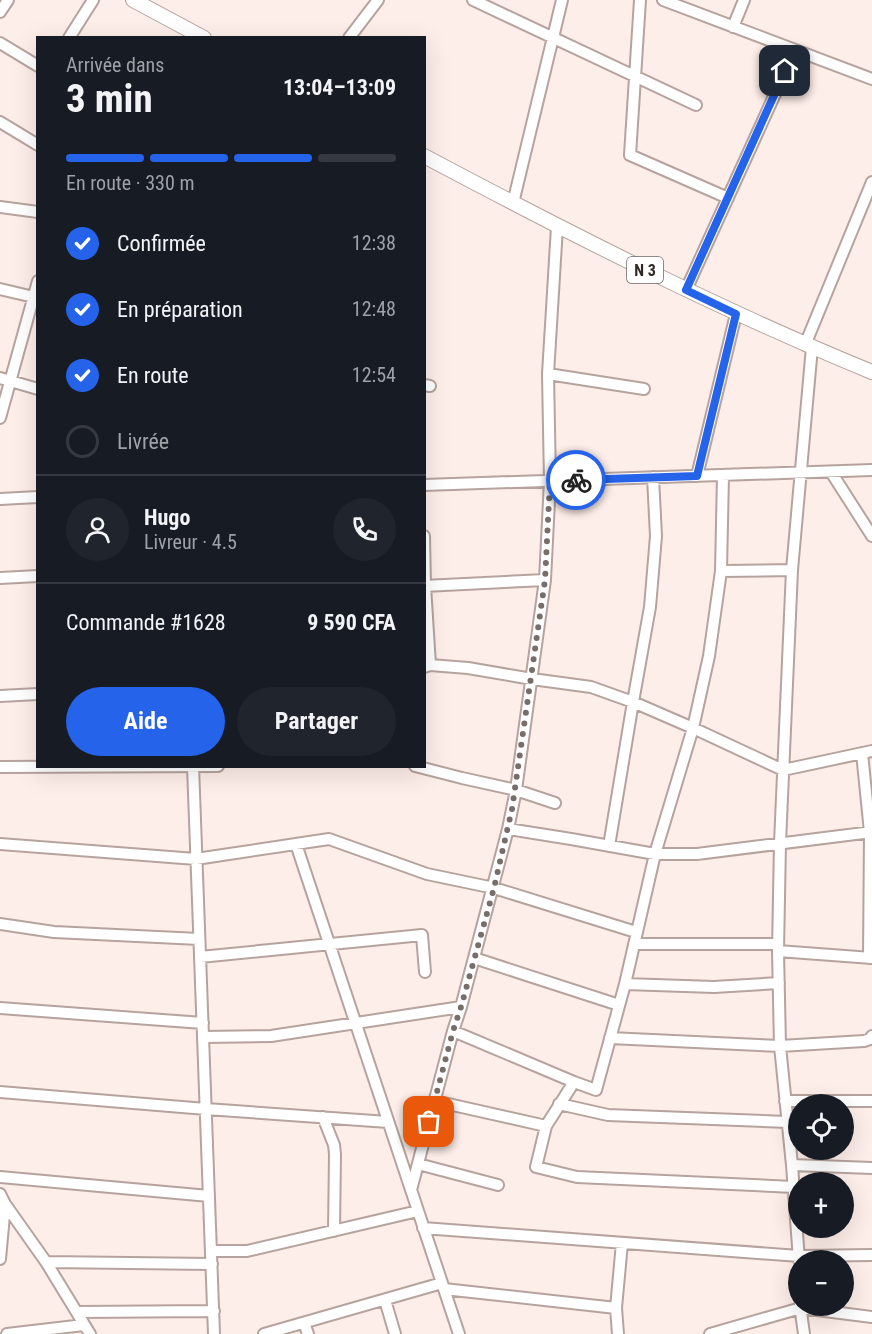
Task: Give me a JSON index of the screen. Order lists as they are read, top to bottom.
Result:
{
  "streets": {
    "main road": ["N 3"]
  },
  "page": {
    "heading": ["3 min", "Arrivée dans", "13:04–13:09"],
    "panel": [
      "Hugo",
      "Livreur · 4.5",
      "Commande #1628",
      "9 590 CFA"
    ],
    "bar": "En route · 330 m",
    "list": [
      ["Confirmée", "12:38"],
      ["En préparation", "12:48"],
      ["En route", "12:54"],
      "Livrée"
    ],
    "buttons": ["Aide", "Partager"],
    "map_buttons": ["+", "−"]
  }
}
